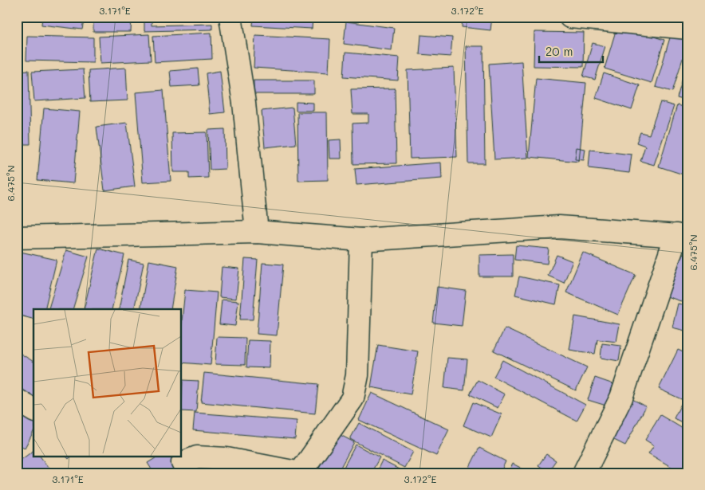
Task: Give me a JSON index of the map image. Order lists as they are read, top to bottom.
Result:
{
  "scale_bar": "20 m",
  "coordinates": ["3.171°E", "3.172°E", "6.475°N"]
}
